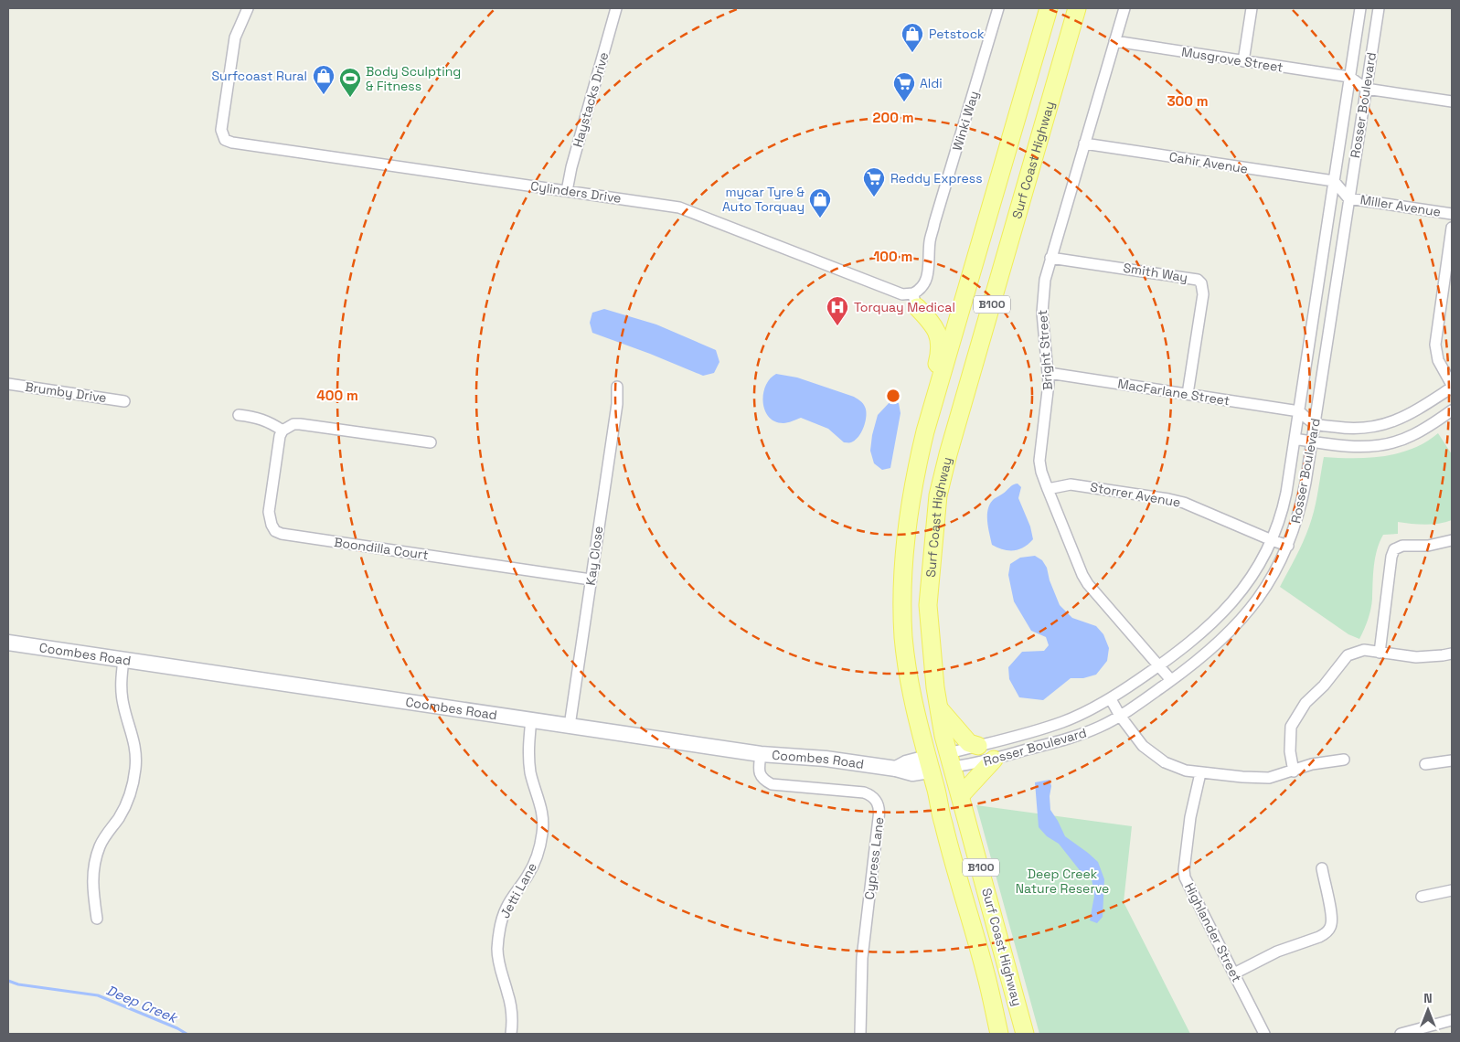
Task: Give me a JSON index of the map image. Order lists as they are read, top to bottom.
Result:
{
  "streets": {
    "main road": ["Surf Coast Highway", "B100"],
    "street": [
      "Musgrove Street",
      "Haystacks Drive",
      "Rosser Boulevard",
      "Winki Way",
      "Cahir Avenue",
      "Cylinders Drive",
      "Miller Avenue",
      "Smith Way",
      "Bright Street",
      "Brumby Drive",
      "MacFarlane Street",
      "Storrer Avenue",
      "Boondilla Court",
      "Kay Close",
      "Coombes Road",
      "Cypress Lane",
      "Jetti Lane",
      "Highlander Street"
    ]
  },
  "crossings": [
    ["Musgrove Street", "Rosser Boulevard"],
    ["Musgrove Street", "Bright Street"],
    ["Haystacks Drive", "Cylinders Drive"],
    ["Rosser Boulevard", "Surf Coast Highway"],
    ["Rosser Boulevard", "Cahir Avenue"],
    ["Rosser Boulevard", "Miller Avenue"],
    ["Rosser Boulevard", "Bright Street"],
    ["Rosser Boulevard", "MacFarlane Street"],
    ["Rosser Boulevard", "Storrer Avenue"],
    ["Winki Way", "Cylinders Drive"],
    ["Surf Coast Highway", "Coombes Road"],
    ["Cahir Avenue", "Bright Street"],
    ["Smith Way", "Bright Street"],
    ["Smith Way", "MacFarlane Street"],
    ["Bright Street", "MacFarlane Street"],
    ["Bright Street", "Storrer Avenue"],
    ["Boondilla Court", "Kay Close"],
    ["Kay Close", "Coombes Road"],
    ["Coombes Road", "Cypress Lane"],
    ["Coombes Road", "Jetti Lane"]
  ],
  "water": ["Deep Creek"],
  "parks": ["Deep Creek Nature Reserve"],
  "places": {
    "shop": ["Petstock", "Surfcoast Rural", "mycar Tyre & Auto Torquay"],
    "sports": ["Body Sculpting & Fitness"],
    "supermarket": ["Aldi", "Reddy Express"],
    "hospital": ["Torquay Medical"]
  },
  "north": "top",
  "rings": [
    "300 m",
    "200 m",
    "100 m",
    "400 m"
  ]
}
